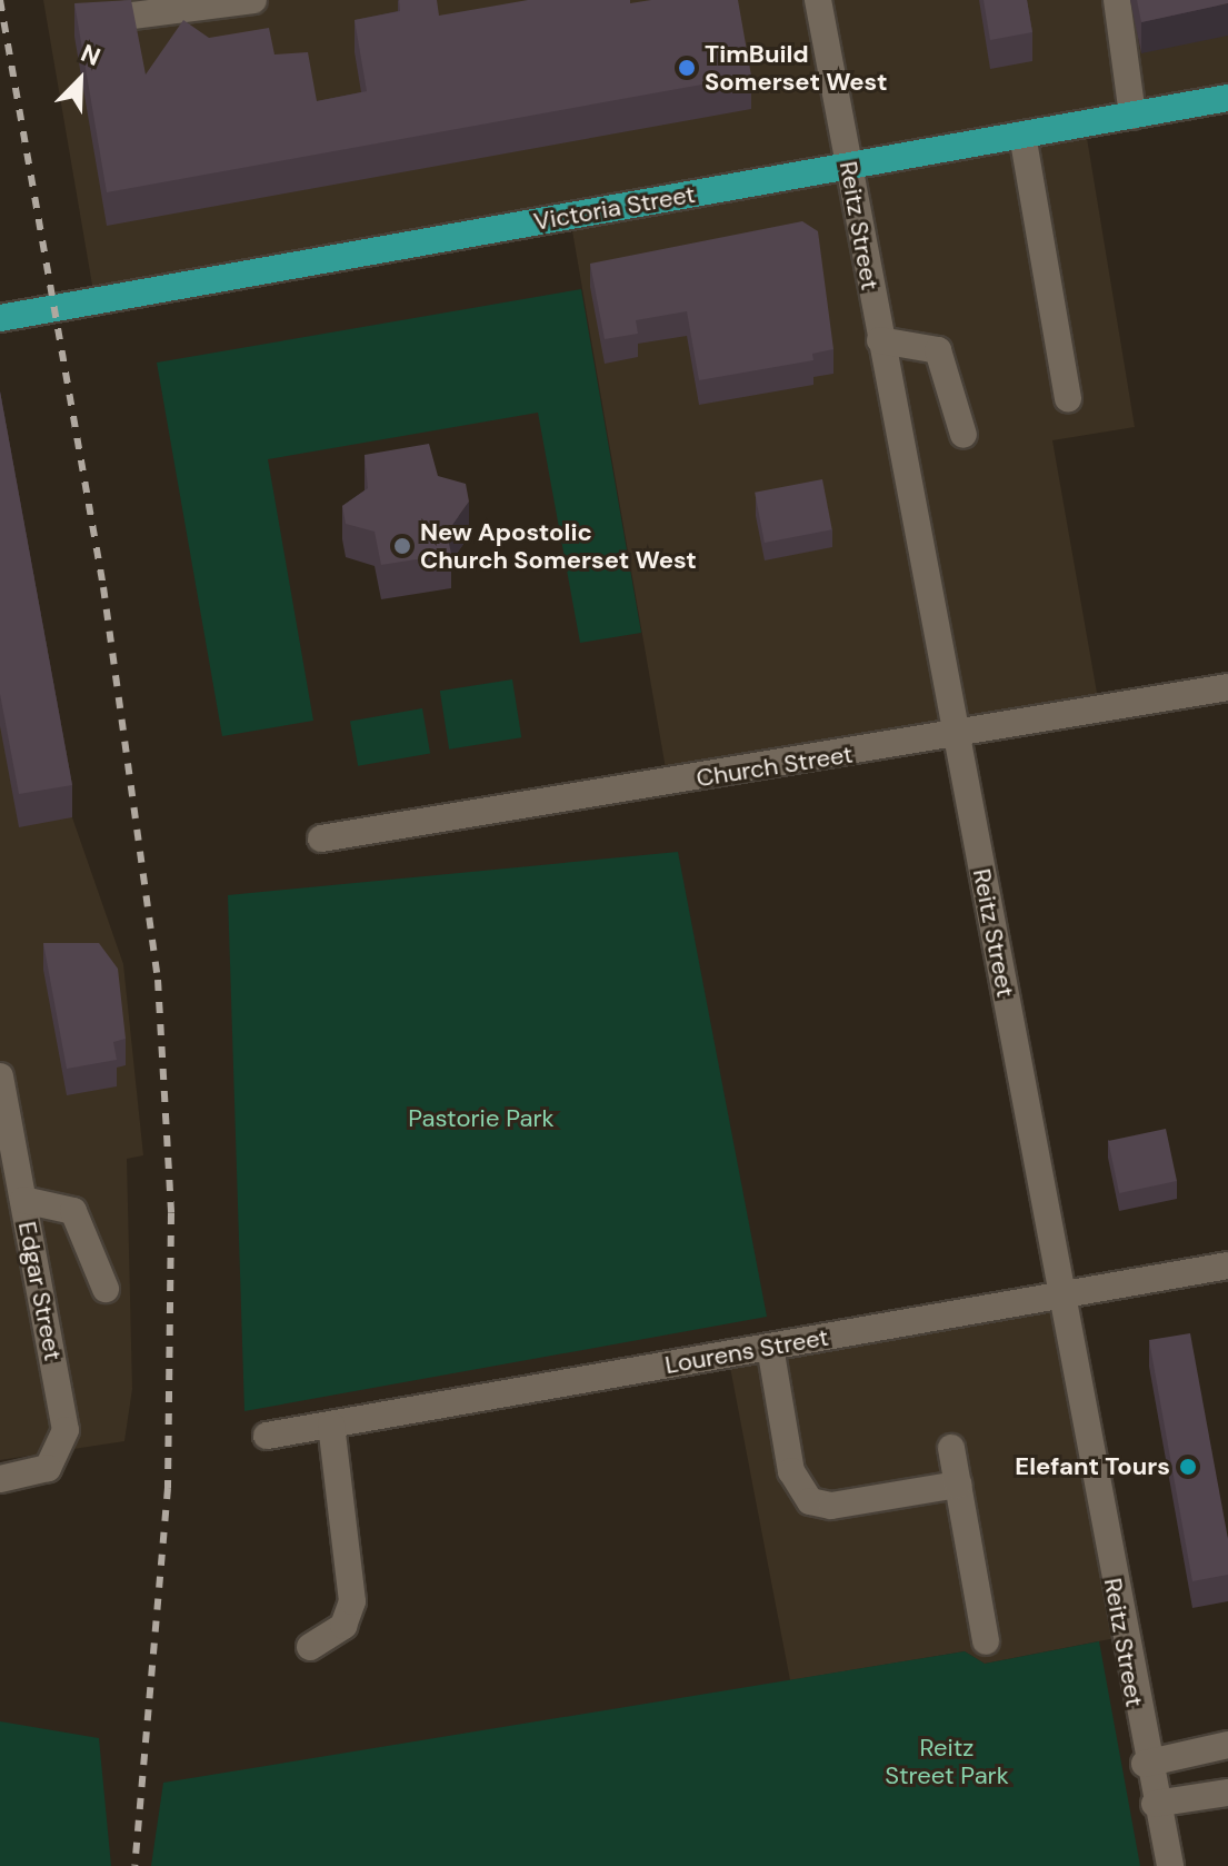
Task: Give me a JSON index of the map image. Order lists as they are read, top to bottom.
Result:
{
  "streets": {
    "main road": ["Victoria Street"],
    "street": [
      "Reitz Street",
      "Church Street",
      "Edgar Street",
      "Lourens Street"
    ]
  },
  "crossings": [
    ["Victoria Street", "Reitz Street"],
    ["Reitz Street", "Church Street"],
    ["Reitz Street", "Lourens Street"]
  ],
  "parks": ["Pastorie Park", "Reitz Street Park"],
  "places": ["TimBuild Somerset West", "New Apostolic Church Somerset West", "Elefant Tours"],
  "north": "top right"
}
